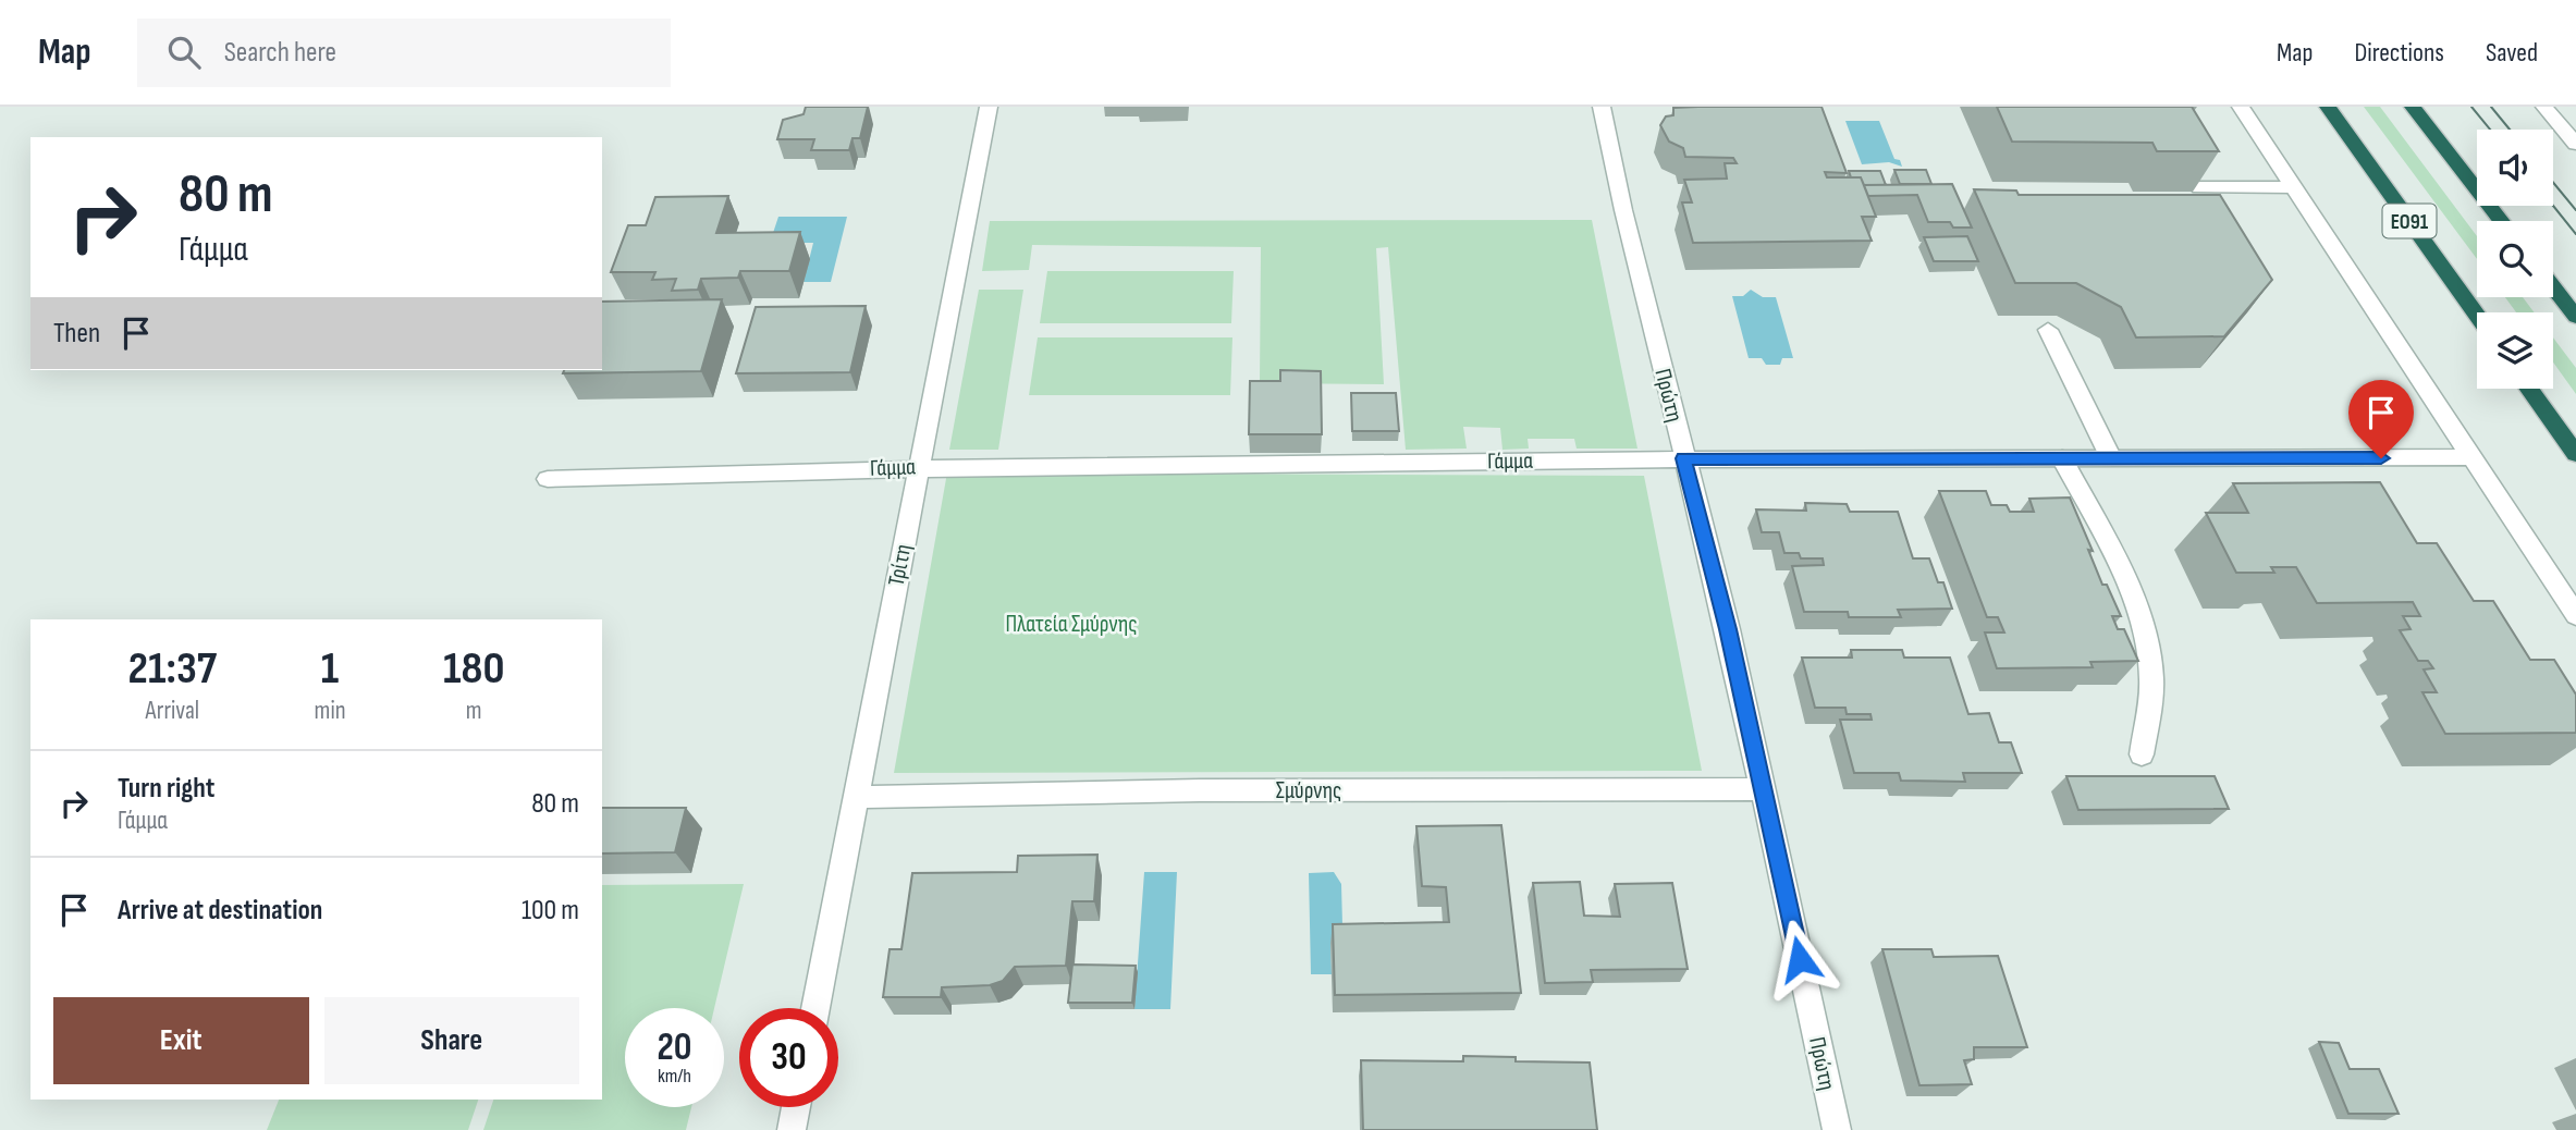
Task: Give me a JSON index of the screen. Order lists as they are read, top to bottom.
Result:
{
  "streets": {
    "highway": ["ΕΟ91"],
    "street": [
      "Πρώτη",
      "Γάμμα",
      "Τρίτη",
      "Σμύρνης"
    ]
  },
  "crossings": [
    ["Πρώτη", "Γάμμα"],
    ["Πρώτη", "Σμύρνης"],
    ["Γάμμα", "Τρίτη"],
    ["Τρίτη", "Σμύρνης"]
  ],
  "parks": ["Πλατεία Σμύρνης"],
  "page": {
    "header": "Map",
    "search": "Search here",
    "nav": ["Map", "Directions", "Saved"],
    "turn": ["80 m", "Γάμμα"],
    "then": "Then",
    "eta": [
      "21:37",
      "Arrival",
      "1",
      "min",
      "180",
      "m"
    ],
    "list": [
      {
        "name": "Turn right",
        "note": "Γάμμα",
        "value": "80 m"
      },
      {
        "name": "Arrive at destination",
        "value": "100 m"
      }
    ],
    "buttons": ["Exit", "Share"],
    "speed": "20 km/h",
    "limit": "30"
  }
}
